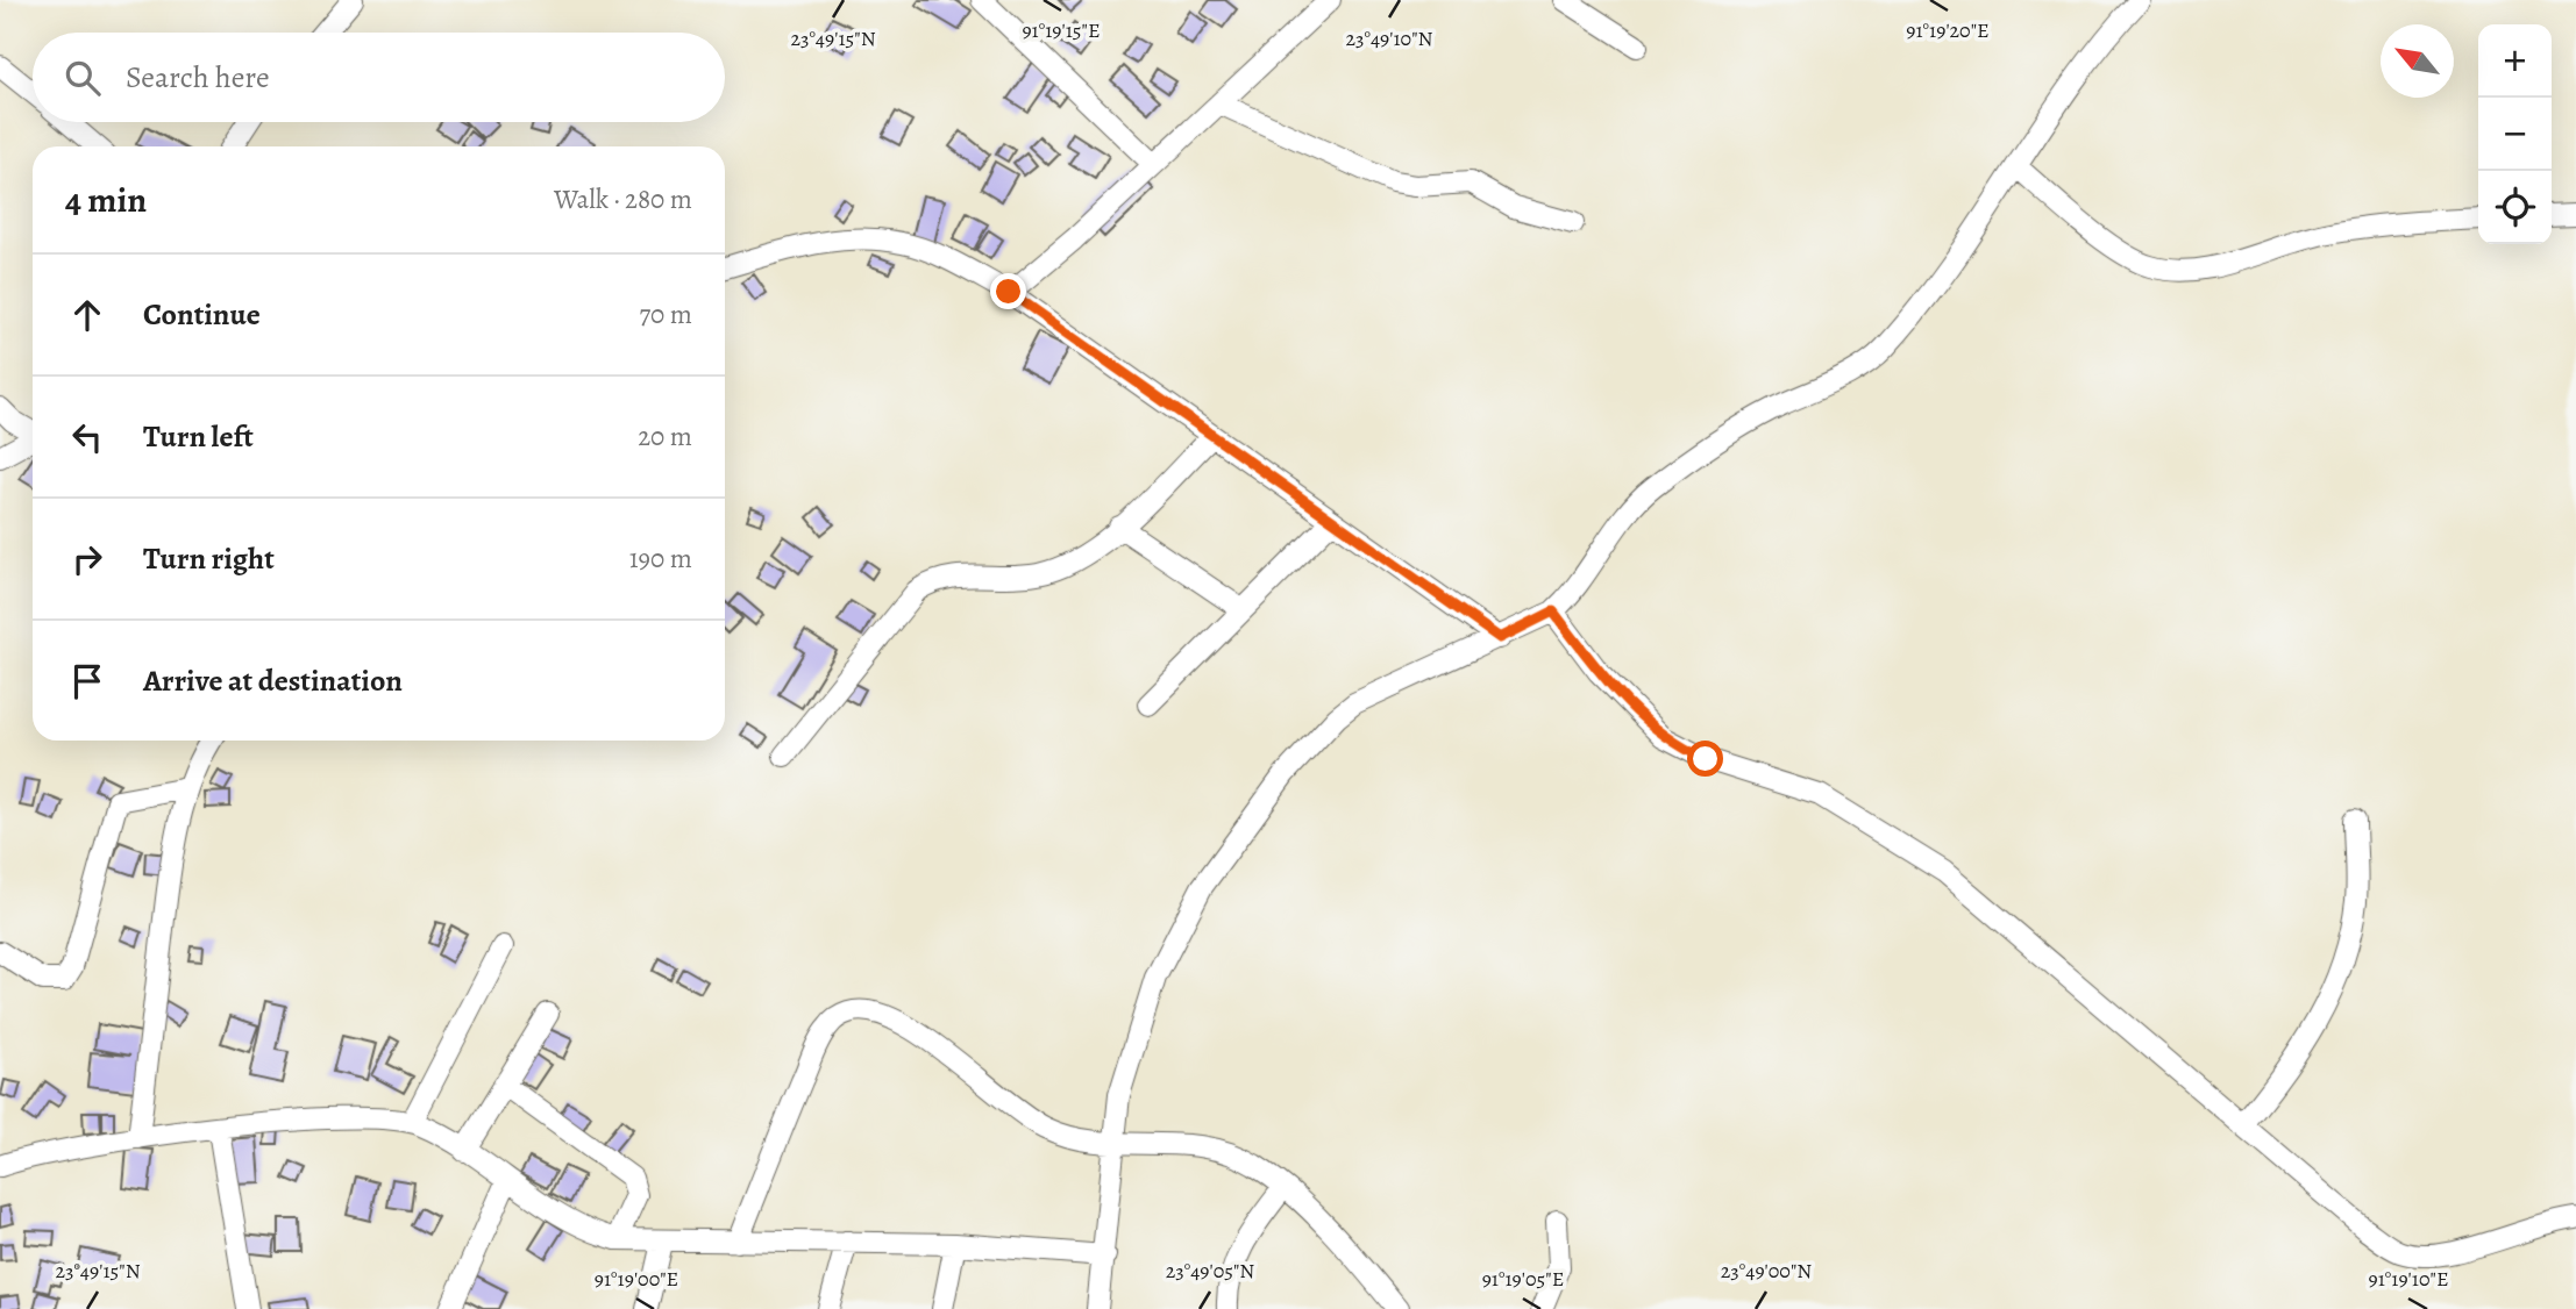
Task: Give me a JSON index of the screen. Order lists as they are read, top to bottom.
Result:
{
  "north": "top left",
  "page": {
    "map_buttons": ["+", "−"],
    "search": "Search here",
    "heading": ["4 min", "Walk · 280 m"],
    "list": [
      ["Continue", "70 m"],
      ["Turn left", "20 m"],
      ["Turn right", "190 m"],
      "Arrive at destination"
    ]
  },
  "coordinates": [
    "91°19'15\"E",
    "91°19'20\"E",
    "23°49'15\"N",
    "23°49'10\"N",
    "23°49'05\"N",
    "23°49'00\"N",
    "91°19'00\"E",
    "91°19'05\"E",
    "91°19'10\"E"
  ]
}
